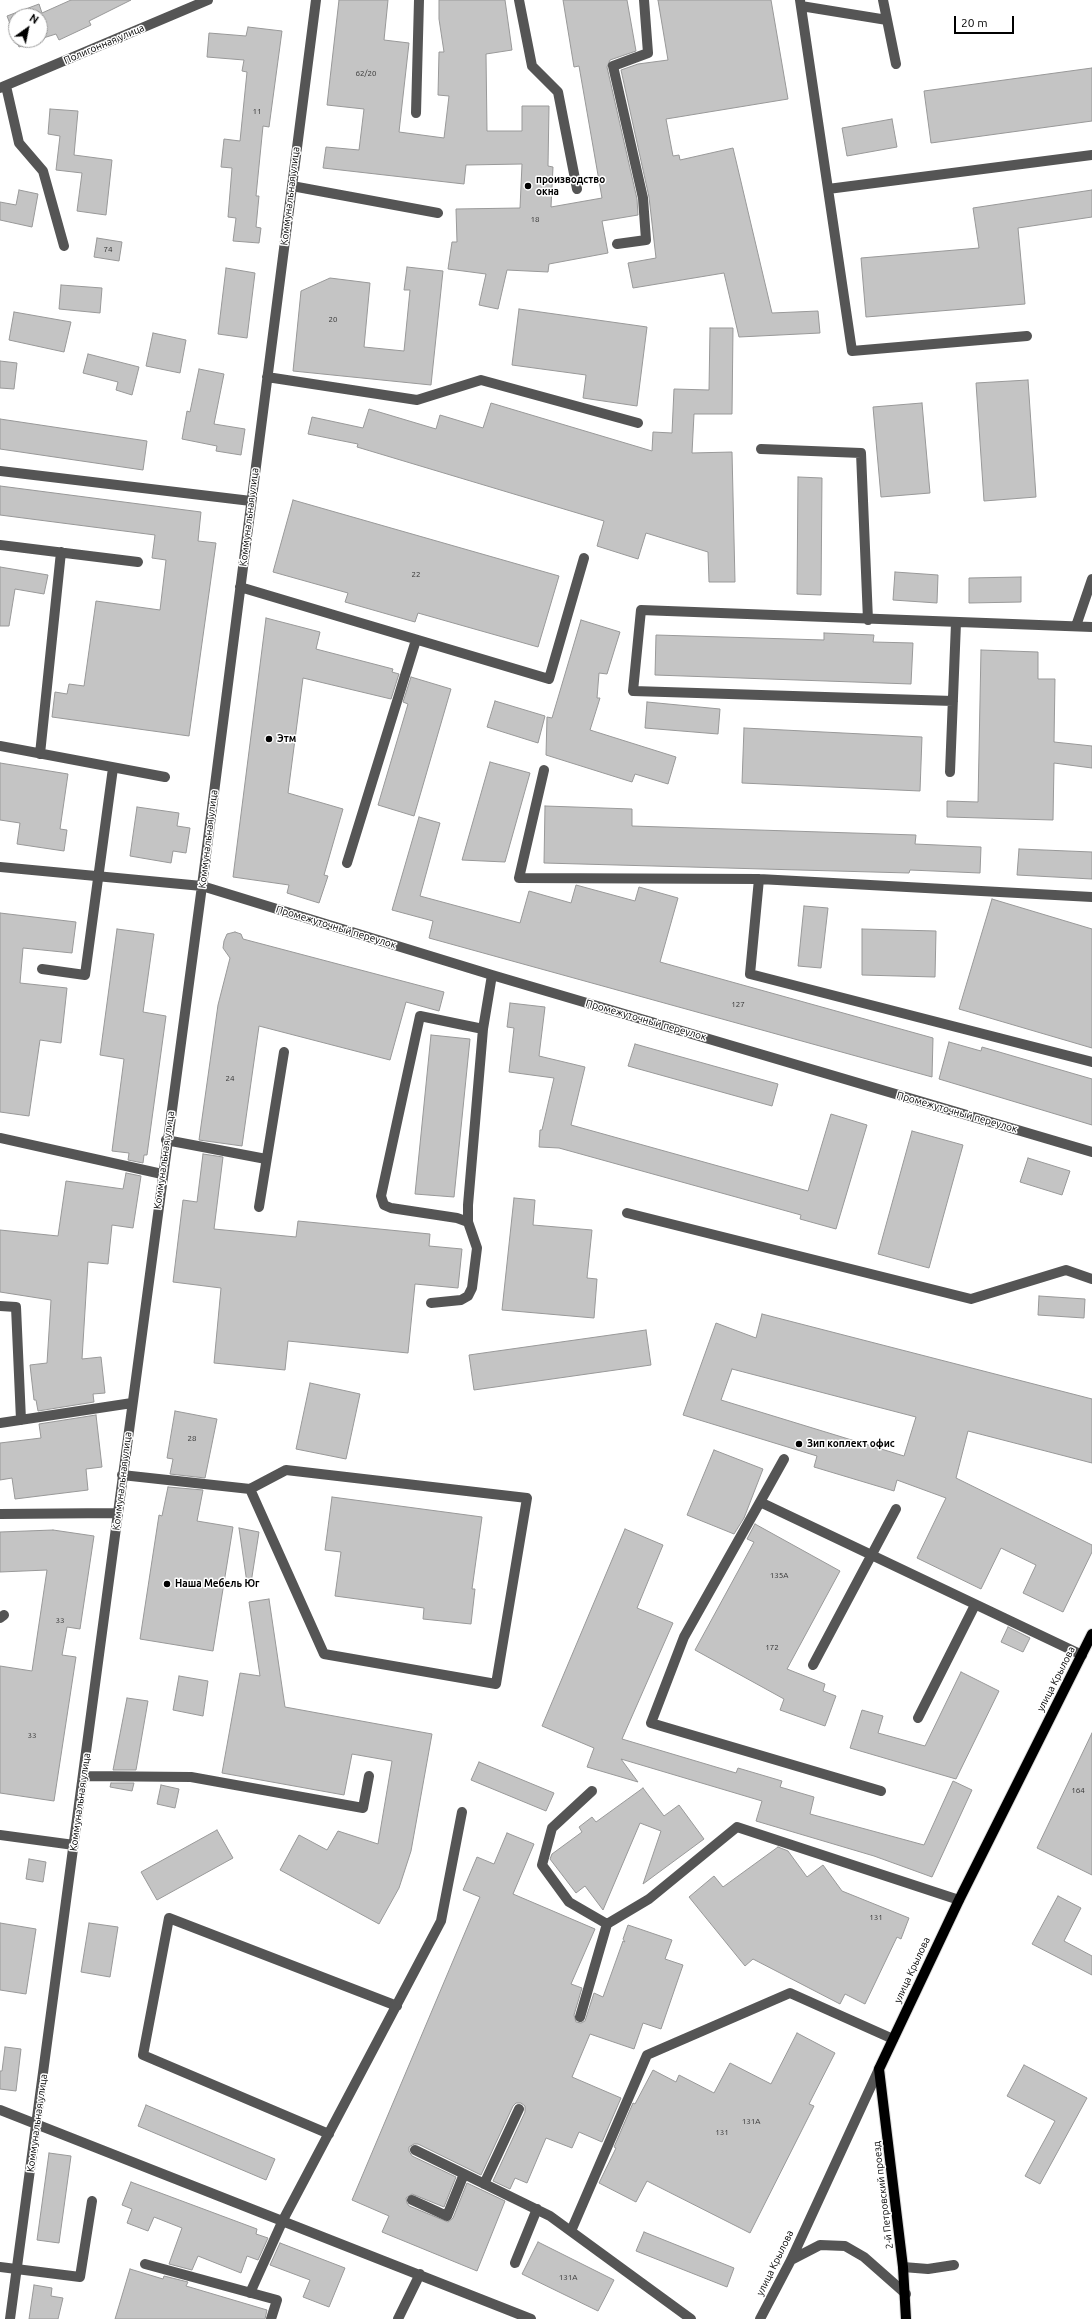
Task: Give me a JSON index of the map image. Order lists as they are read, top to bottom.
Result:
{
  "streets": {
    "main road": ["улица Крылова", "2-й Петровский проезд"],
    "street": ["Полигонная улица", "Коммунальная улица", "Промежуточный переулок"]
  },
  "crossings": [
    ["Коммунальная улица", "Промежуточный переулок"],
    ["улица Крылова", "2-й Петровский проезд"]
  ],
  "places": [
    "производство окна",
    "Этм",
    "Зип коплект офис",
    "Наша Мебель Юг"
  ],
  "house_numbers": [
    "62/20",
    "11",
    "18",
    "74",
    "20",
    "22",
    "127",
    "24",
    "28",
    "135А",
    "33",
    "172",
    "33",
    "164",
    "131",
    "131А",
    "131",
    "131А"
  ],
  "scale_bar": "20 m",
  "north": "top right"
}
